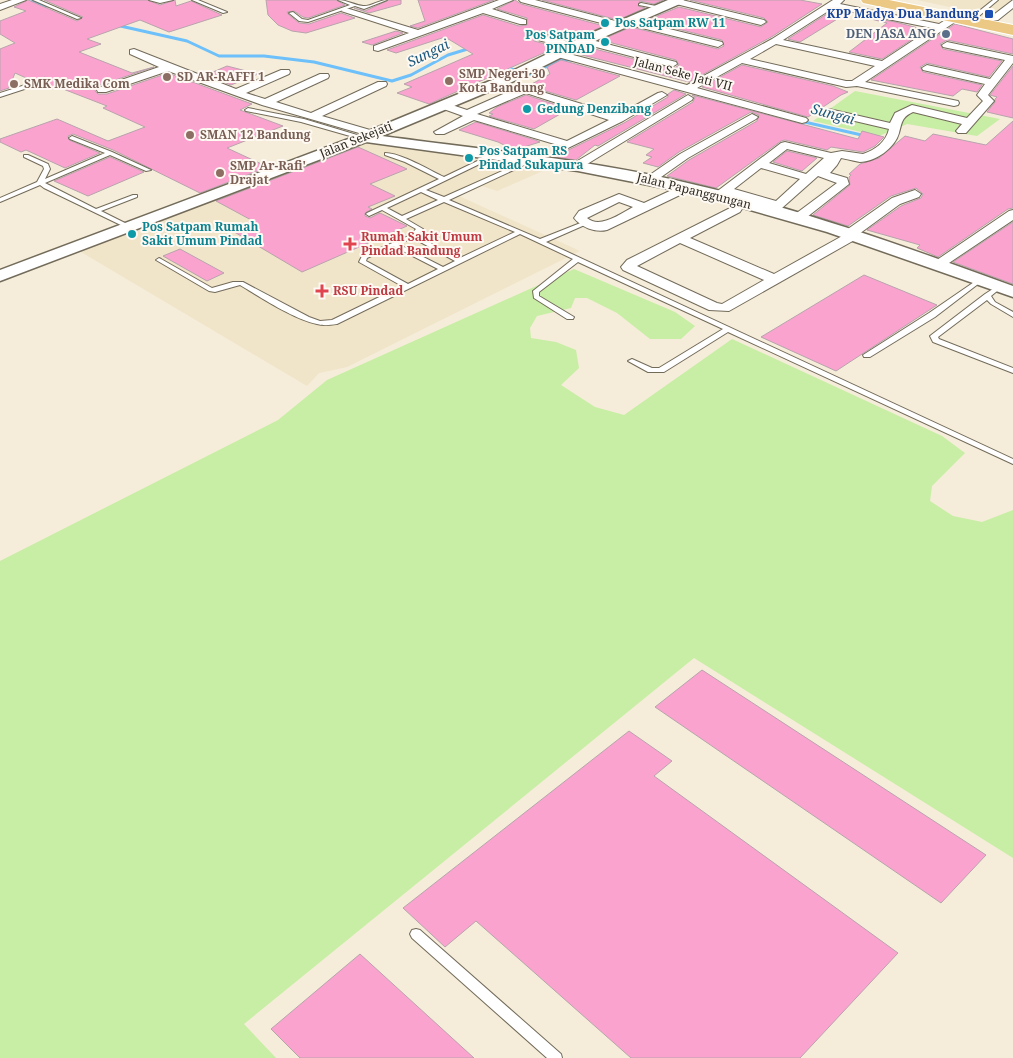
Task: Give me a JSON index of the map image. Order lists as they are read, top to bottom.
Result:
{
  "streets": {
    "street": ["Jalan Seke Jati VII", "Jalan Sekejati", "Jalan Papanggungan"]
  },
  "crossings": [
    ["Jalan Seke Jati VII", "Jalan Sekejati"],
    ["Jalan Sekejati", "Jalan Papanggungan"]
  ],
  "water": ["Sungai"],
  "places": {
    "transit": ["KPP Madya Dua Bandung"],
    "other": [
      "Pos Satpam RW 11",
      "DEN JASA ANG",
      "Pos Satpam PINDAD",
      "SD AR-RAFFI 1",
      "SMP Negeri 30 Kota Bandung",
      "SMK Medika Com",
      "Gedung Denzibang",
      "SMAN 12 Bandung",
      "Pos Satpam RS Pindad Sukapura",
      "SMP Ar-Rafi' Drajat",
      "Pos Satpam Rumah Sakit Umum Pindad"
    ],
    "health": ["Rumah Sakit Umum Pindad Bandung", "RSU Pindad"]
  }
}
